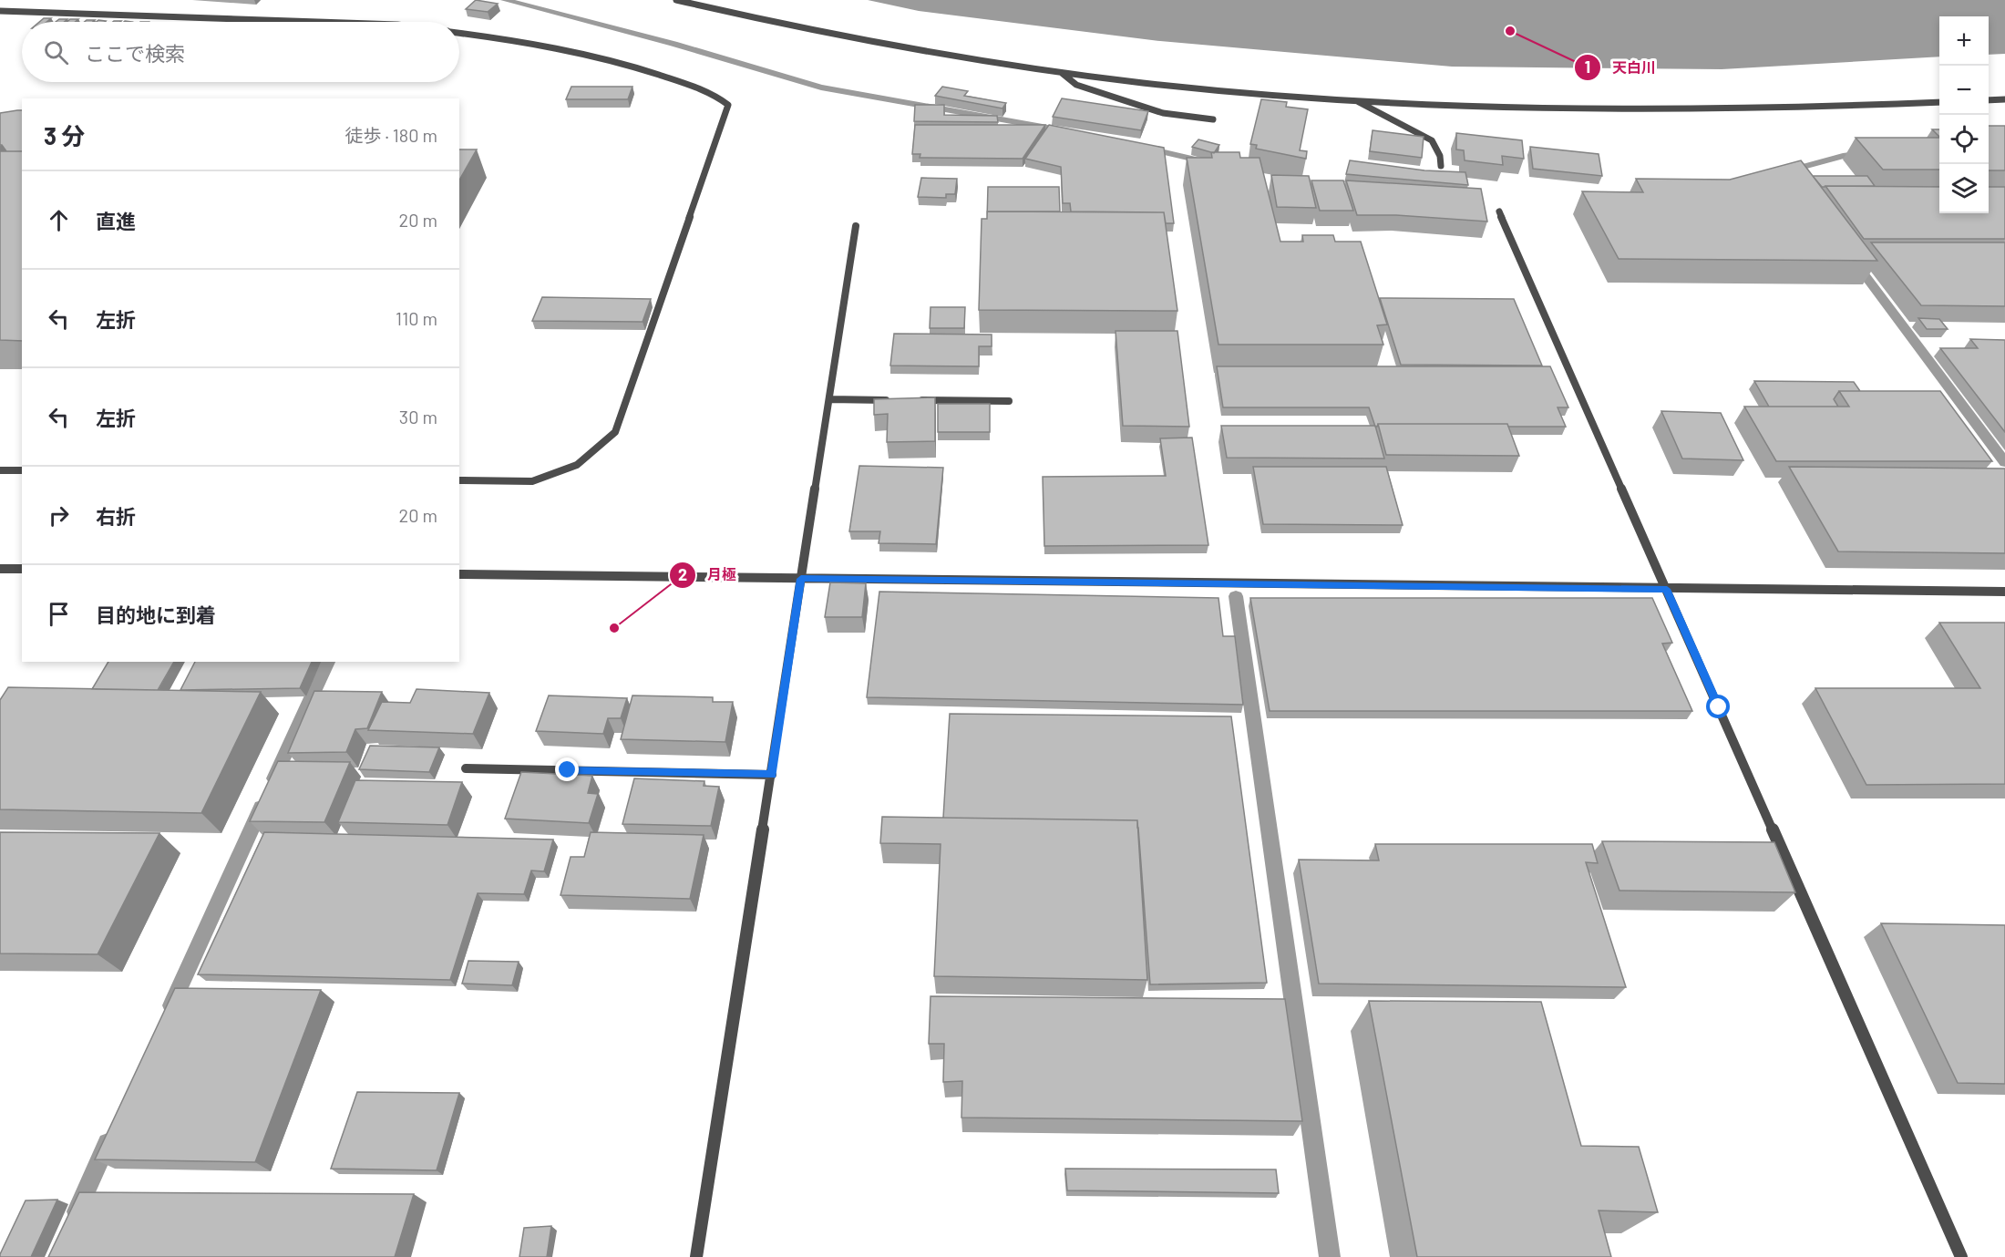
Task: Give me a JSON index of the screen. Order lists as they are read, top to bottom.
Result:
{
  "places": ["天白川", "月極"],
  "page": {
    "map_buttons": ["+", "−"],
    "search": "ここで検索",
    "heading": ["3 分", "徒歩 · 180 m"],
    "list": [
      ["直進", "20 m"],
      ["左折", "110 m"],
      ["左折", "30 m"],
      ["右折", "20 m"],
      "目的地に到着"
    ]
  }
}
